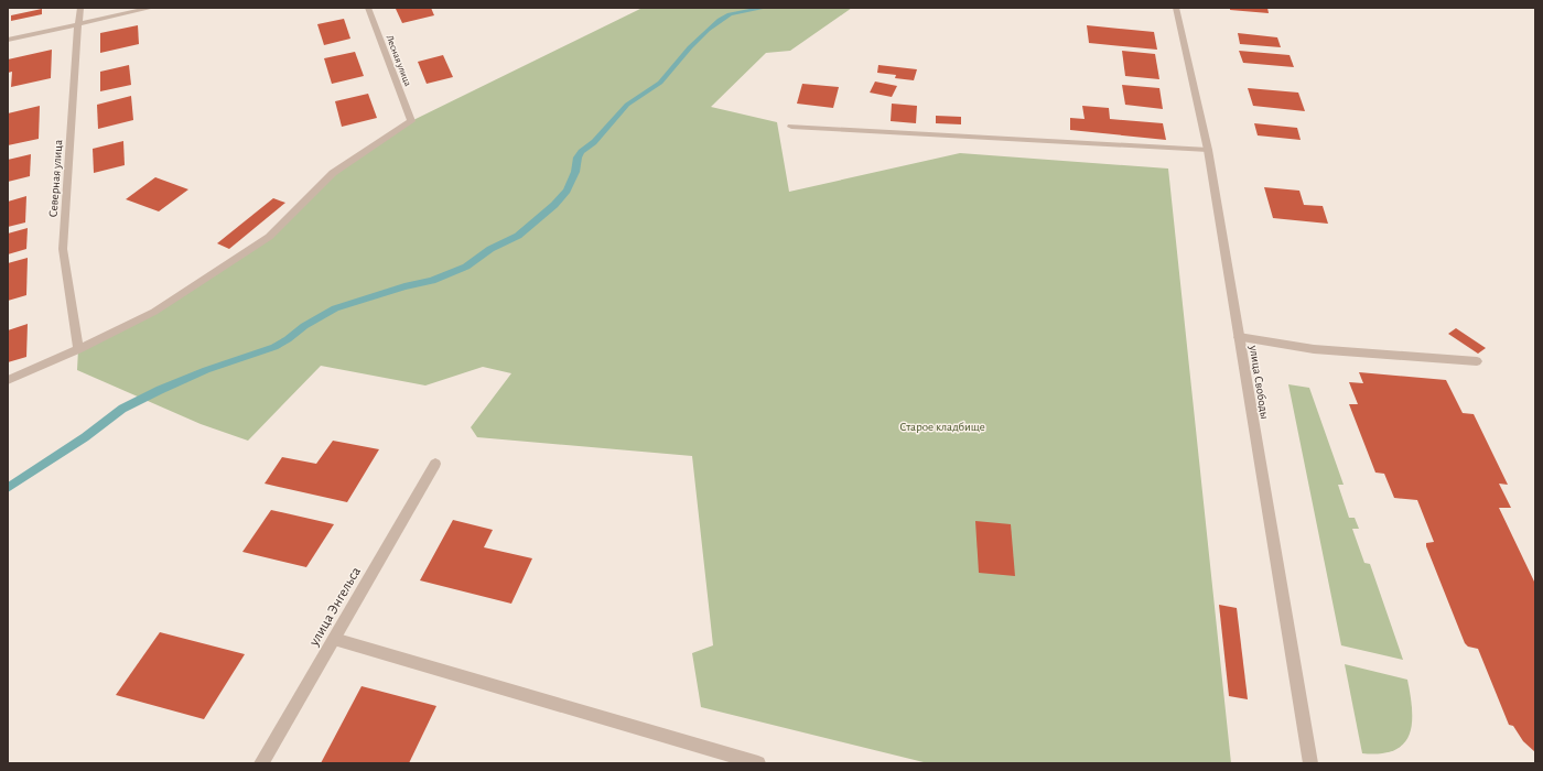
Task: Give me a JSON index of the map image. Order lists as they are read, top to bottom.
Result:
{
  "streets": {
    "street": [
      "Лесная улица",
      "Северная улица",
      "улица Свободы",
      "улица Энгельса"
    ]
  },
  "crossings": [
    ["Лесная улица", "Северная улица"]
  ],
  "parks": ["Старое кладбище"]
}
